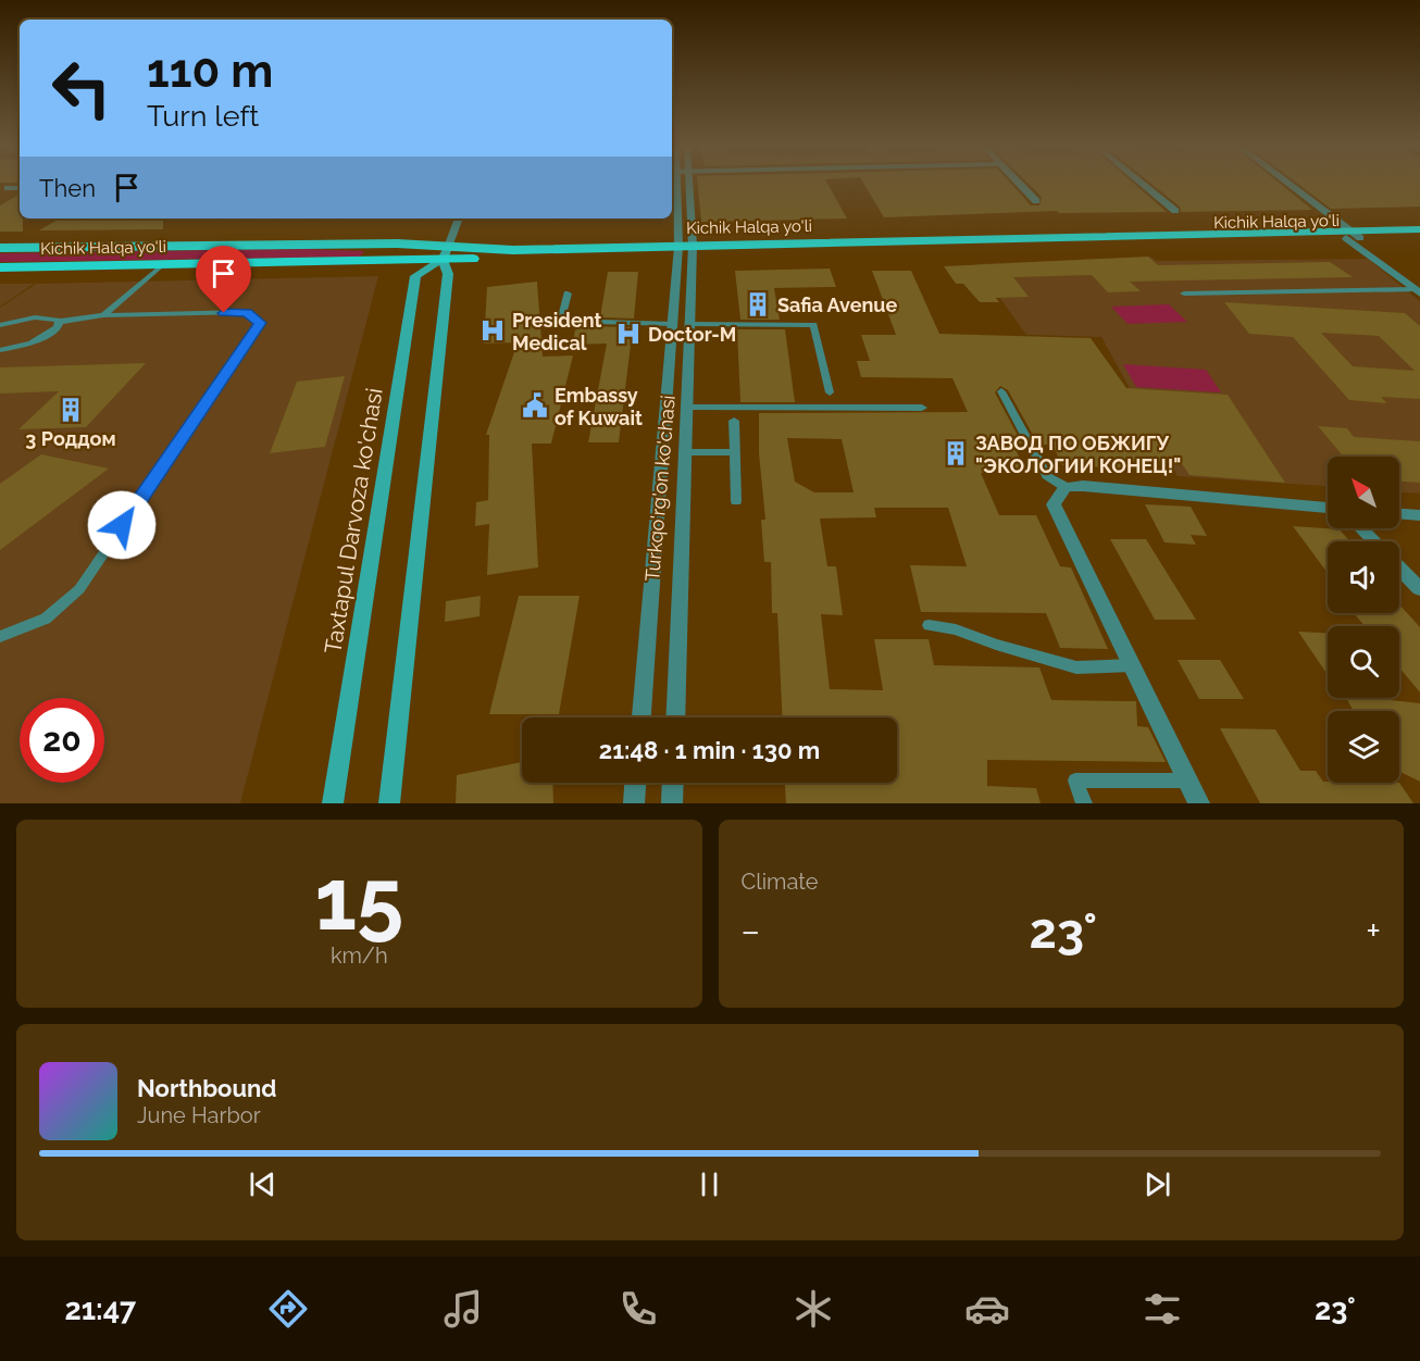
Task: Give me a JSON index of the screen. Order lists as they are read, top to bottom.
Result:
{
  "streets": {
    "highway": ["Kichik Halqa yo'li"],
    "main road": ["Taxtapul Darvoza ko'chasi"],
    "street": ["Turkqo'rg'on ko'chasi"]
  },
  "crossings": [
    ["Kichik Halqa yo'li", "Turkqo'rg'on ko'chasi"],
    ["Kichik Halqa yo'li", "Taxtapul Darvoza ko'chasi"]
  ],
  "places": {
    "building": ["Safia Avenue", "3 Роддом", "ЗАВОД ПО ОБЖИГУ \"ЭКОЛОГИИ КОНЕЦ!\""],
    "hospital": ["President Medical", "Doctor-M"],
    "public building": ["Embassy of Kuwait"]
  },
  "north": "top left",
  "page": {
    "turn": ["110 m", "Turn left"],
    "then": "Then",
    "limit": "20",
    "trip": "21:48 · 1 min · 130 m",
    "tile": [
      ["15", "km/h"],
      "Climate"
    ],
    "heat": ["−", "23°", "+"],
    "song": ["Northbound", "June Harbor"],
    "tabs": ["21:47", "23°"]
  }
}
